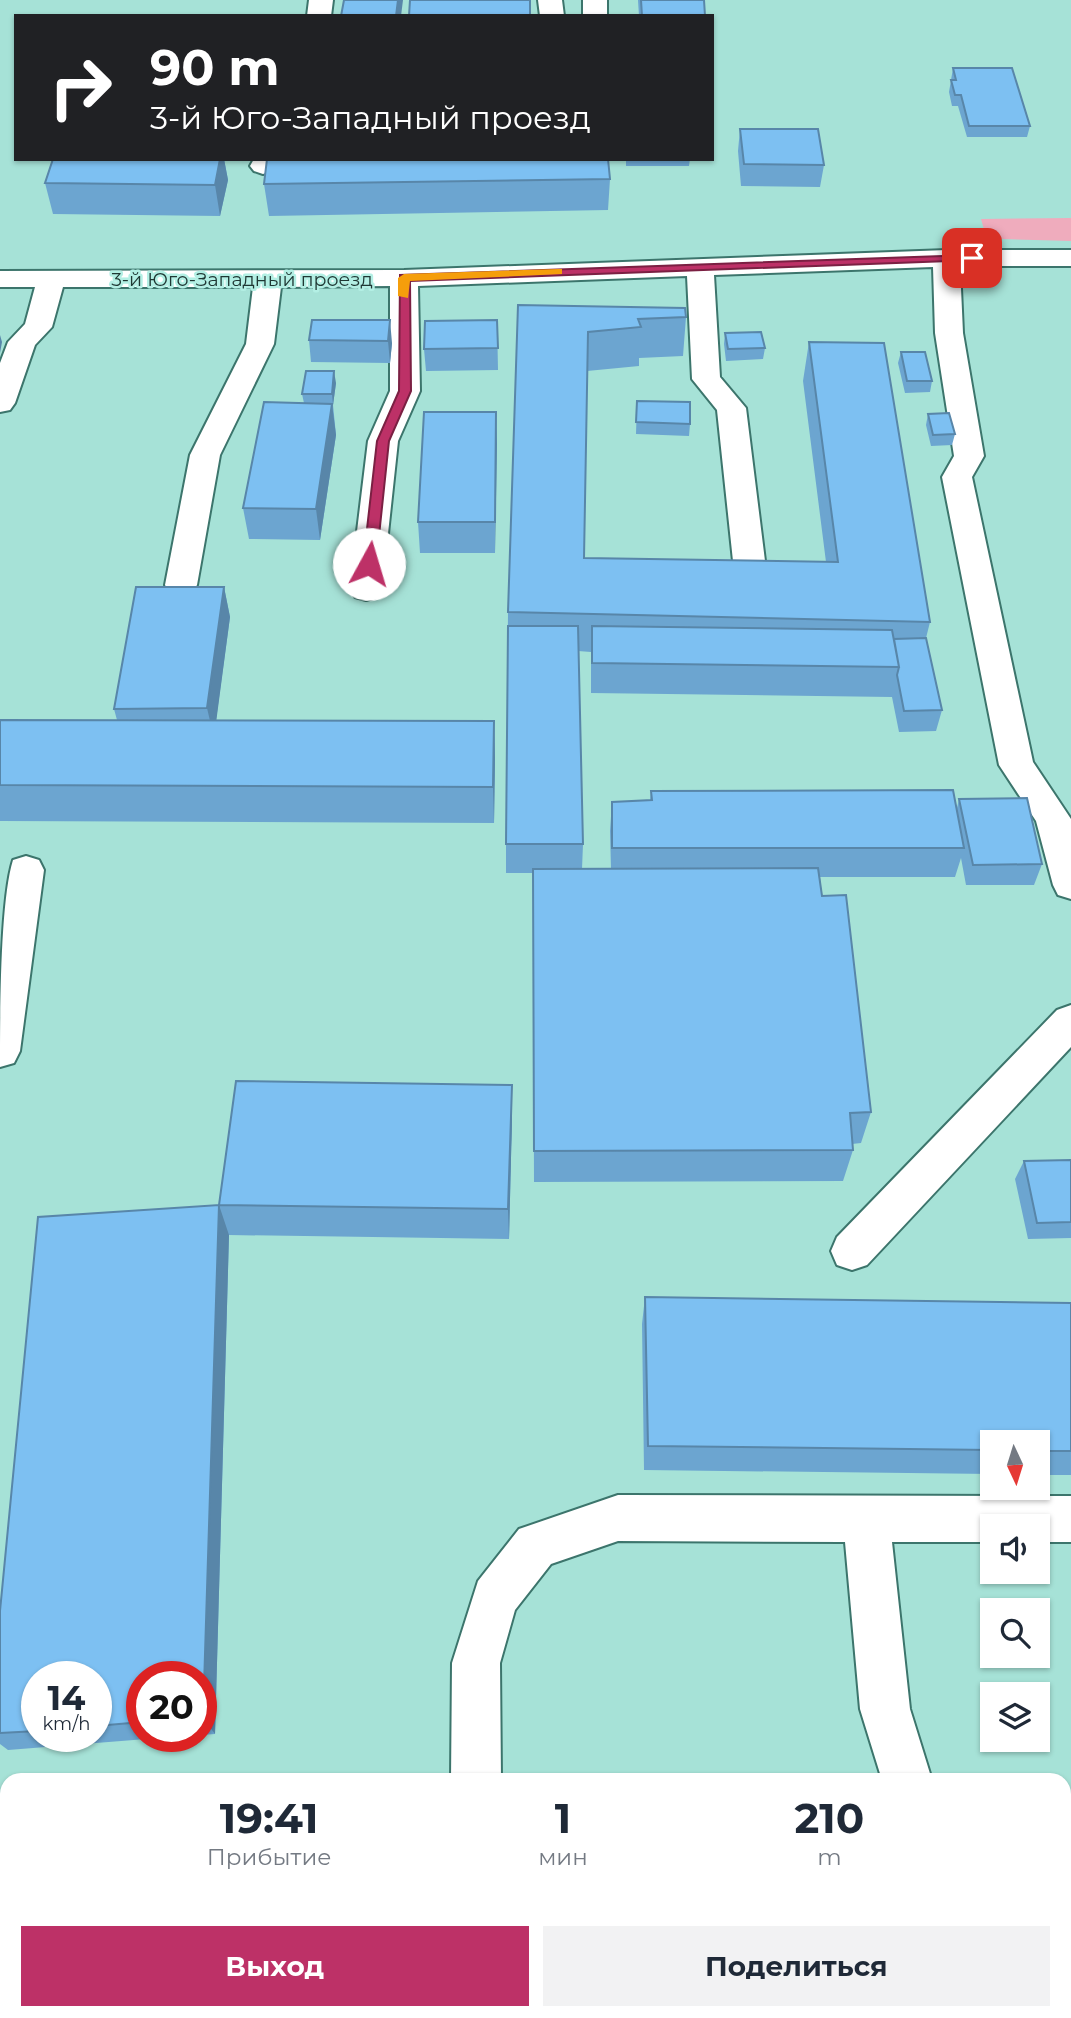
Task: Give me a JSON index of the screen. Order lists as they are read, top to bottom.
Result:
{
  "streets": {
    "street": ["3-й Юго-Западный проезд"]
  },
  "north": "bottom",
  "page": {
    "turn": ["90 m", "3-й Юго-Западный проезд"],
    "speed": "14 km/h",
    "limit": "20",
    "eta": [
      "19:41",
      "Прибытие",
      "1",
      "мин",
      "210",
      "m"
    ],
    "buttons": ["Выход", "Поделиться"]
  }
}
